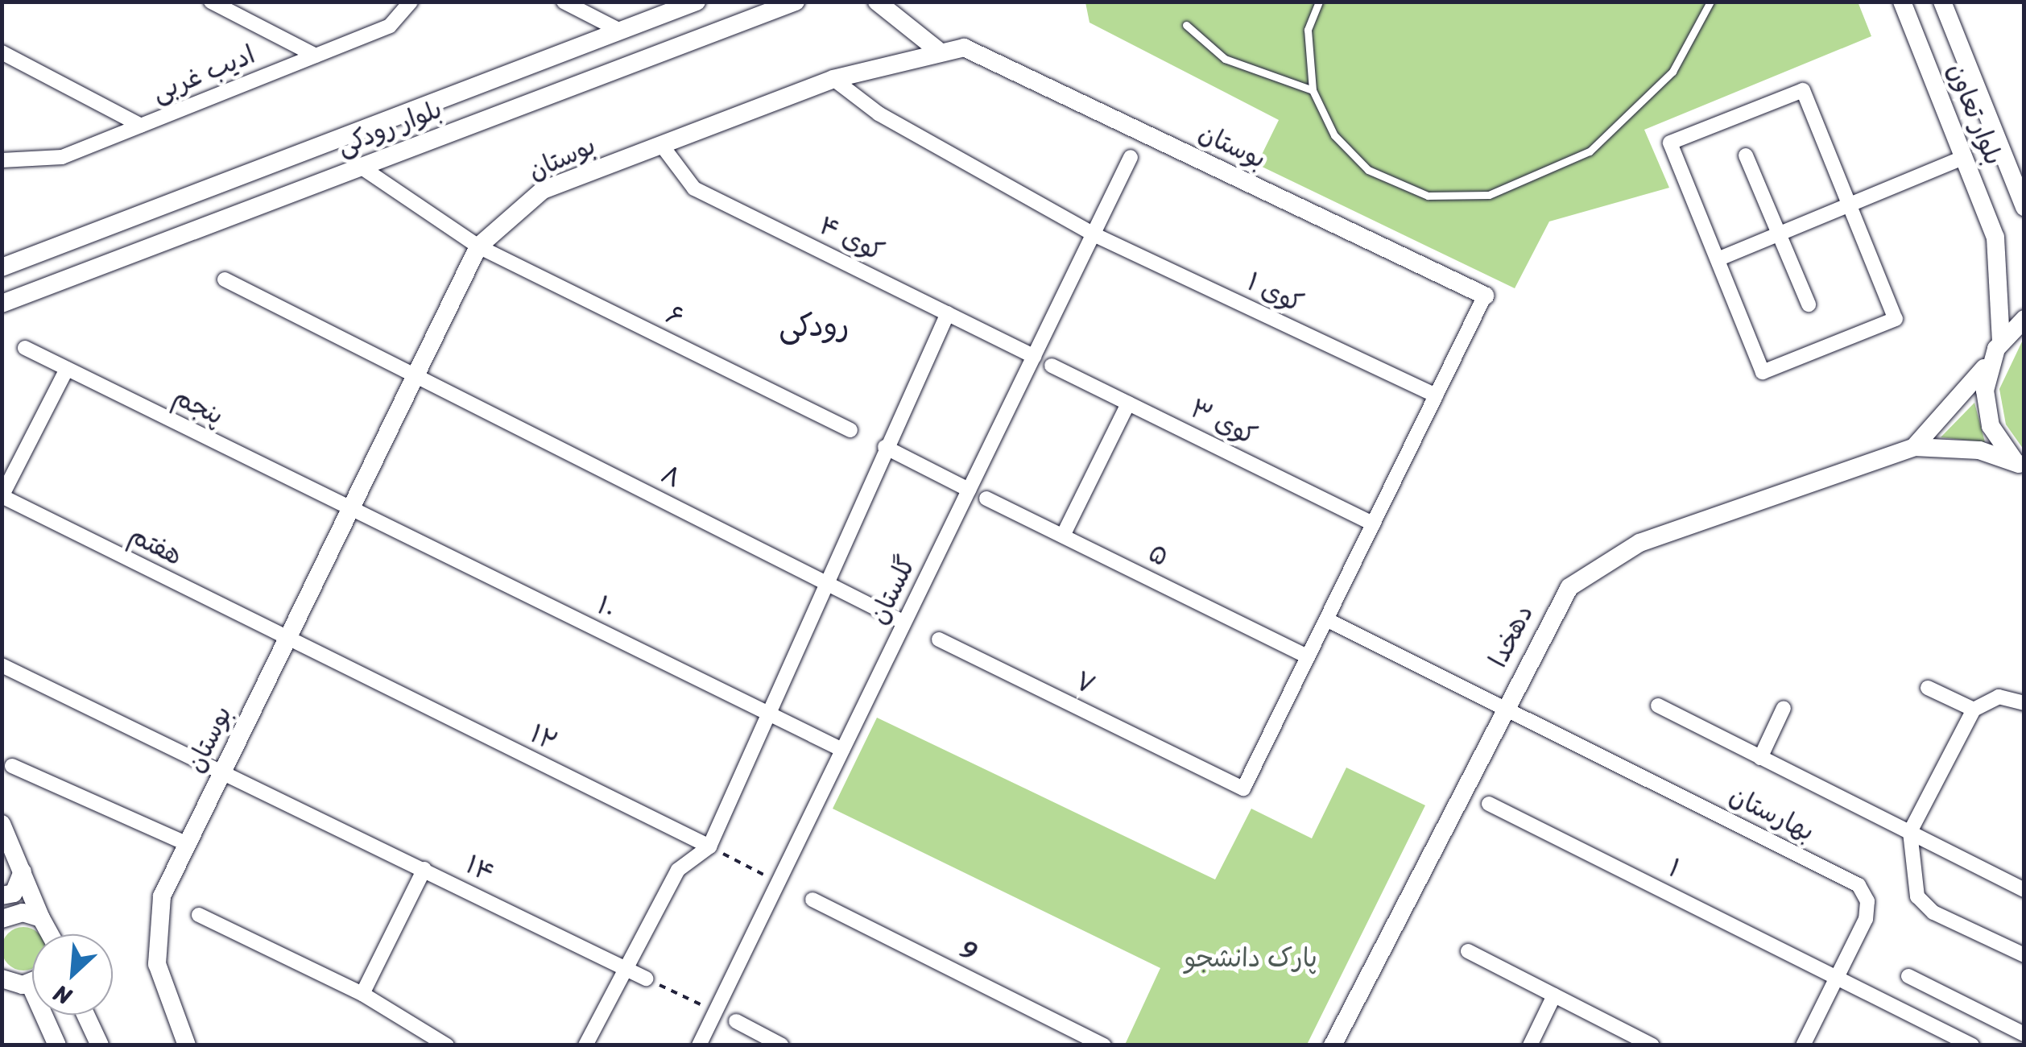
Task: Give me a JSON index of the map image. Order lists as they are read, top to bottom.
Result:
{
  "streets": {
    "street": [
      "ادیب غربی",
      "بلوار تعاون",
      "بلوار رودکی",
      "بوستان",
      "کوی ۴",
      "کوی ۱",
      "۶",
      "پنجم",
      "کوی ۳",
      "۸",
      "هفتم",
      "۵",
      "گلستان",
      "۱۰",
      "دهخدا",
      "۷",
      "۱۲",
      "بهارستان",
      "۱",
      "۱۴",
      "9"
    ]
  },
  "crossings": [
    ["بوستان", "کوی ۴"],
    ["بوستان", "کوی ۱"],
    ["بوستان", "۶"],
    ["بوستان", "پنجم"],
    ["بوستان", "۸"],
    ["بوستان", "هفتم"],
    ["بوستان", "۱۰"],
    ["بوستان", "۱۲"],
    ["بوستان", "۱۴"],
    ["کوی ۴", "گلستان"],
    ["کوی ۱", "گلستان"],
    ["پنجم", "۱۰"],
    ["۸", "گلستان"],
    ["هفتم", "۱۲"],
    ["۵", "۷"],
    ["گلستان", "۱۰"],
    ["دهخدا", "بهارستان"],
    ["بهارستان", "۱"]
  ],
  "districts": ["رودکی"],
  "parks": ["پارک دانشجو"],
  "north": "bottom left"
}
